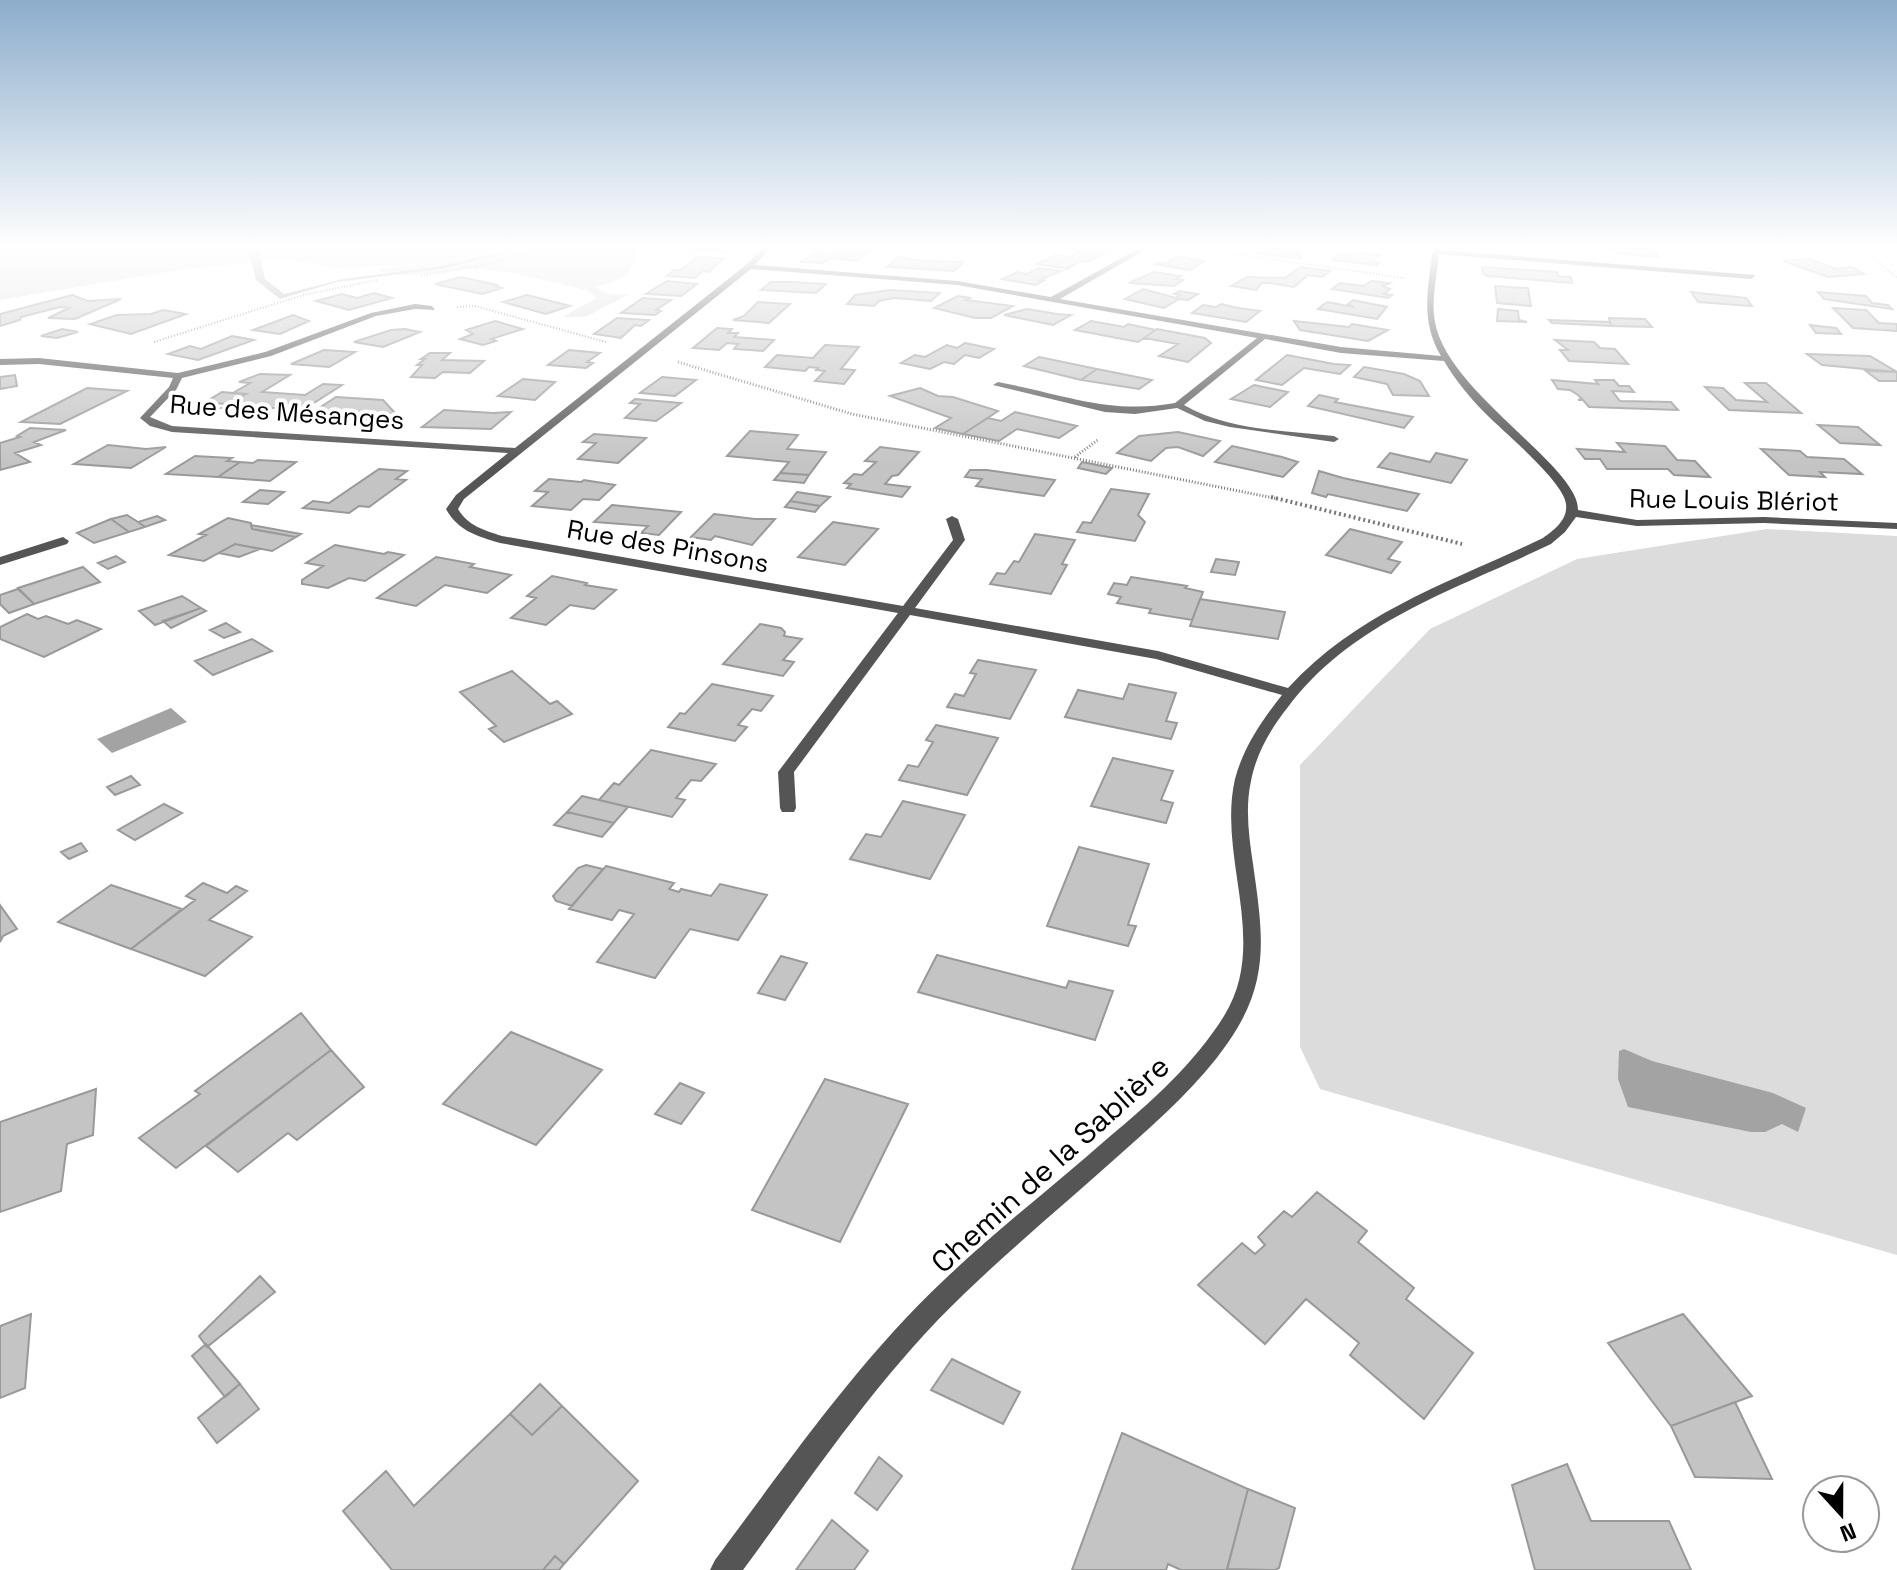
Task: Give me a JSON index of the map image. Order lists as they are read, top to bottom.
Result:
{
  "streets": {
    "street": [
      "Rue des Mésanges",
      "Rue Louis Blériot",
      "Rue des Pinsons",
      "Chemin de la Sablière"
    ]
  },
  "crossings": [
    ["Rue des Mésanges", "Rue des Pinsons"],
    ["Rue Louis Blériot", "Chemin de la Sablière"],
    ["Rue des Pinsons", "Chemin de la Sablière"]
  ],
  "north": "bottom"
}
